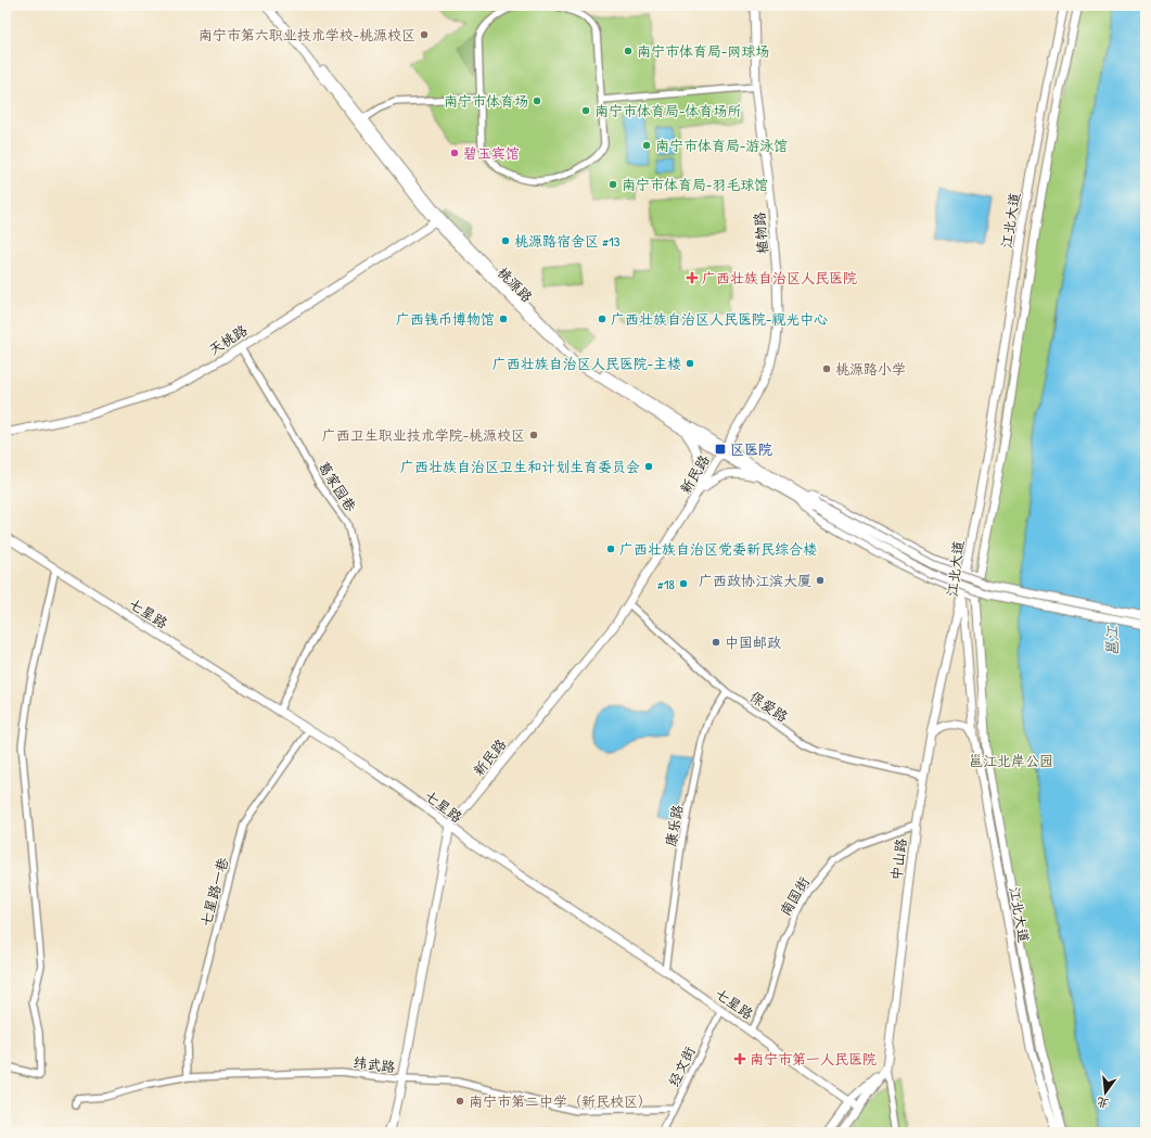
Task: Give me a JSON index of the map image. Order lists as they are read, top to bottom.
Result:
{
  "streets": {
    "main road": [
      "江北大道",
      "植物路",
      "桃源路",
      "天桃路",
      "新民路",
      "七星路",
      "中山路"
    ],
    "street": [
      "葛家园巷",
      "保爱路",
      "康乐路",
      "七星路一巷",
      "南国街",
      "纬武路",
      "经文街"
    ]
  },
  "crossings": [
    ["江北大道", "中山路"],
    ["植物路", "桃源路"],
    ["植物路", "新民路"],
    ["桃源路", "天桃路"],
    ["桃源路", "新民路"],
    ["天桃路", "葛家园巷"],
    ["新民路", "七星路"],
    ["新民路", "保爱路"],
    ["新民路", "纬武路"],
    ["葛家园巷", "七星路"],
    ["七星路", "康乐路"],
    ["七星路", "七星路一巷"],
    ["七星路", "南国街"],
    ["七星路", "经文街"],
    ["保爱路", "康乐路"],
    ["保爱路", "中山路"],
    ["中山路", "南国街"],
    ["七星路一巷", "纬武路"],
    ["纬武路", "经文街"]
  ],
  "water": ["邕江"],
  "parks": ["邕江北岸公园"],
  "places": {
    "other": [
      "南宁市第六职业技术学校-桃源校区",
      "南宁市体育局-网球场",
      "南宁市体育场",
      "南宁市体育局-体育场所",
      "南宁市体育局-游泳馆",
      "碧玉宾馆",
      "南宁市体育局-羽毛球馆",
      "桃源路宿舍区 #13",
      "广西钱币博物馆",
      "广西壮族自治区人民医院-视光中心",
      "广西壮族自治区人民医院-主楼",
      "桃源路小学",
      "广西卫生职业技术学院-桃源校区",
      "广西壮族自治区卫生和计划生育委员会",
      "广西壮族自治区党委新民综合楼",
      "广西政协江滨大厦",
      "#18",
      "中国邮政",
      "南宁市第二中学（新民校区）"
    ],
    "health": ["广西壮族自治区人民医院", "南宁市第一人民医院"],
    "transit": ["区医院"]
  },
  "north": "bottom"
}
